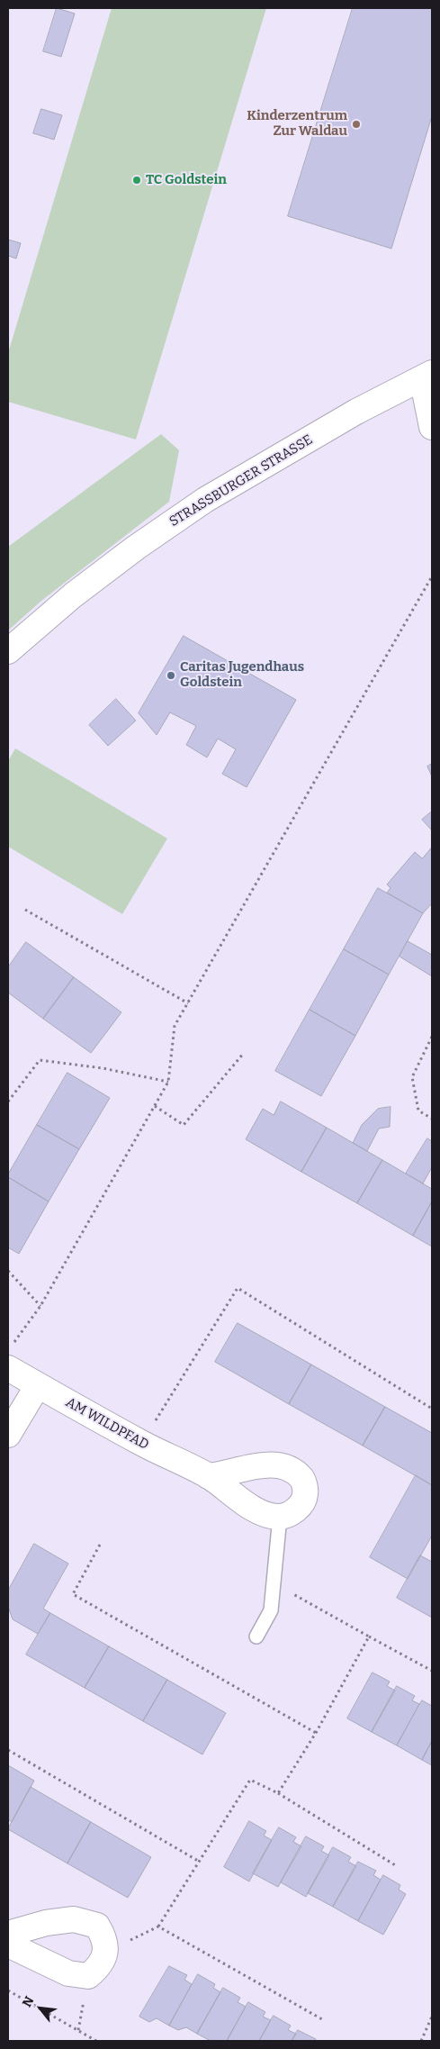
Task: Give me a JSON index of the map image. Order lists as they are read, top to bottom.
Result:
{
  "streets": {
    "street": ["STRASSBURGER STRASSE", "AM WILDPFAD"]
  },
  "places": ["Kinderzentrum Zur Waldau", "TC Goldstein", "Caritas Jugendhaus Goldstein"],
  "north": "top left"
}
